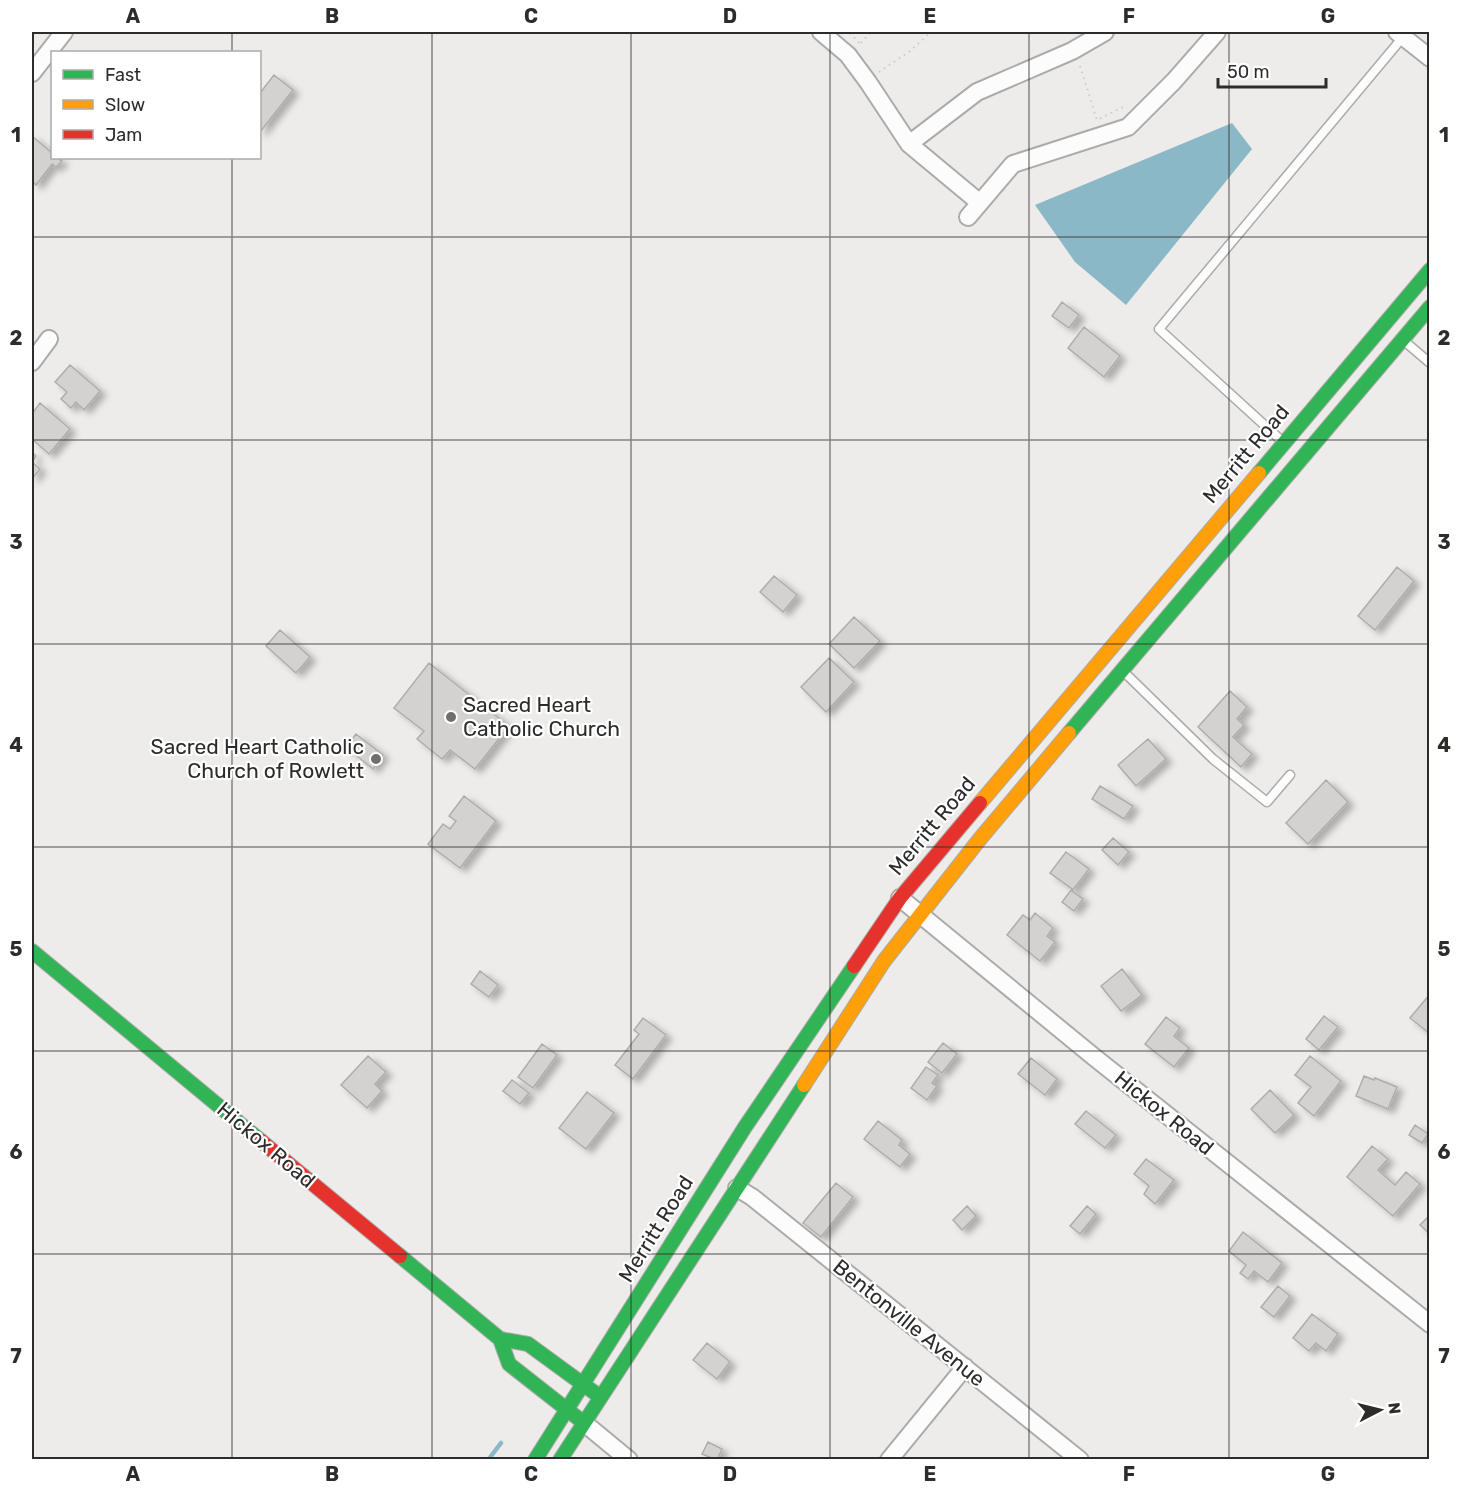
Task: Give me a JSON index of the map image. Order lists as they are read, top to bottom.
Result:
{
  "streets": {
    "street": ["Merritt Road", "Hickox Road", "Bentonville Avenue"]
  },
  "crossings": [
    ["Merritt Road", "Hickox Road"]
  ],
  "places": ["Sacred Heart Catholic Church", "Sacred Heart Catholic Church of Rowlett"],
  "legend": ["Fast", "Slow", "Jam"],
  "scale_bar": "50 m",
  "north": "right",
  "grid": {
    "columns": [
      "A",
      "B",
      "C",
      "D",
      "E",
      "F",
      "G"
    ],
    "rows": [
      "1",
      "2",
      "3",
      "4",
      "5",
      "6",
      "7"
    ]
  }
}
